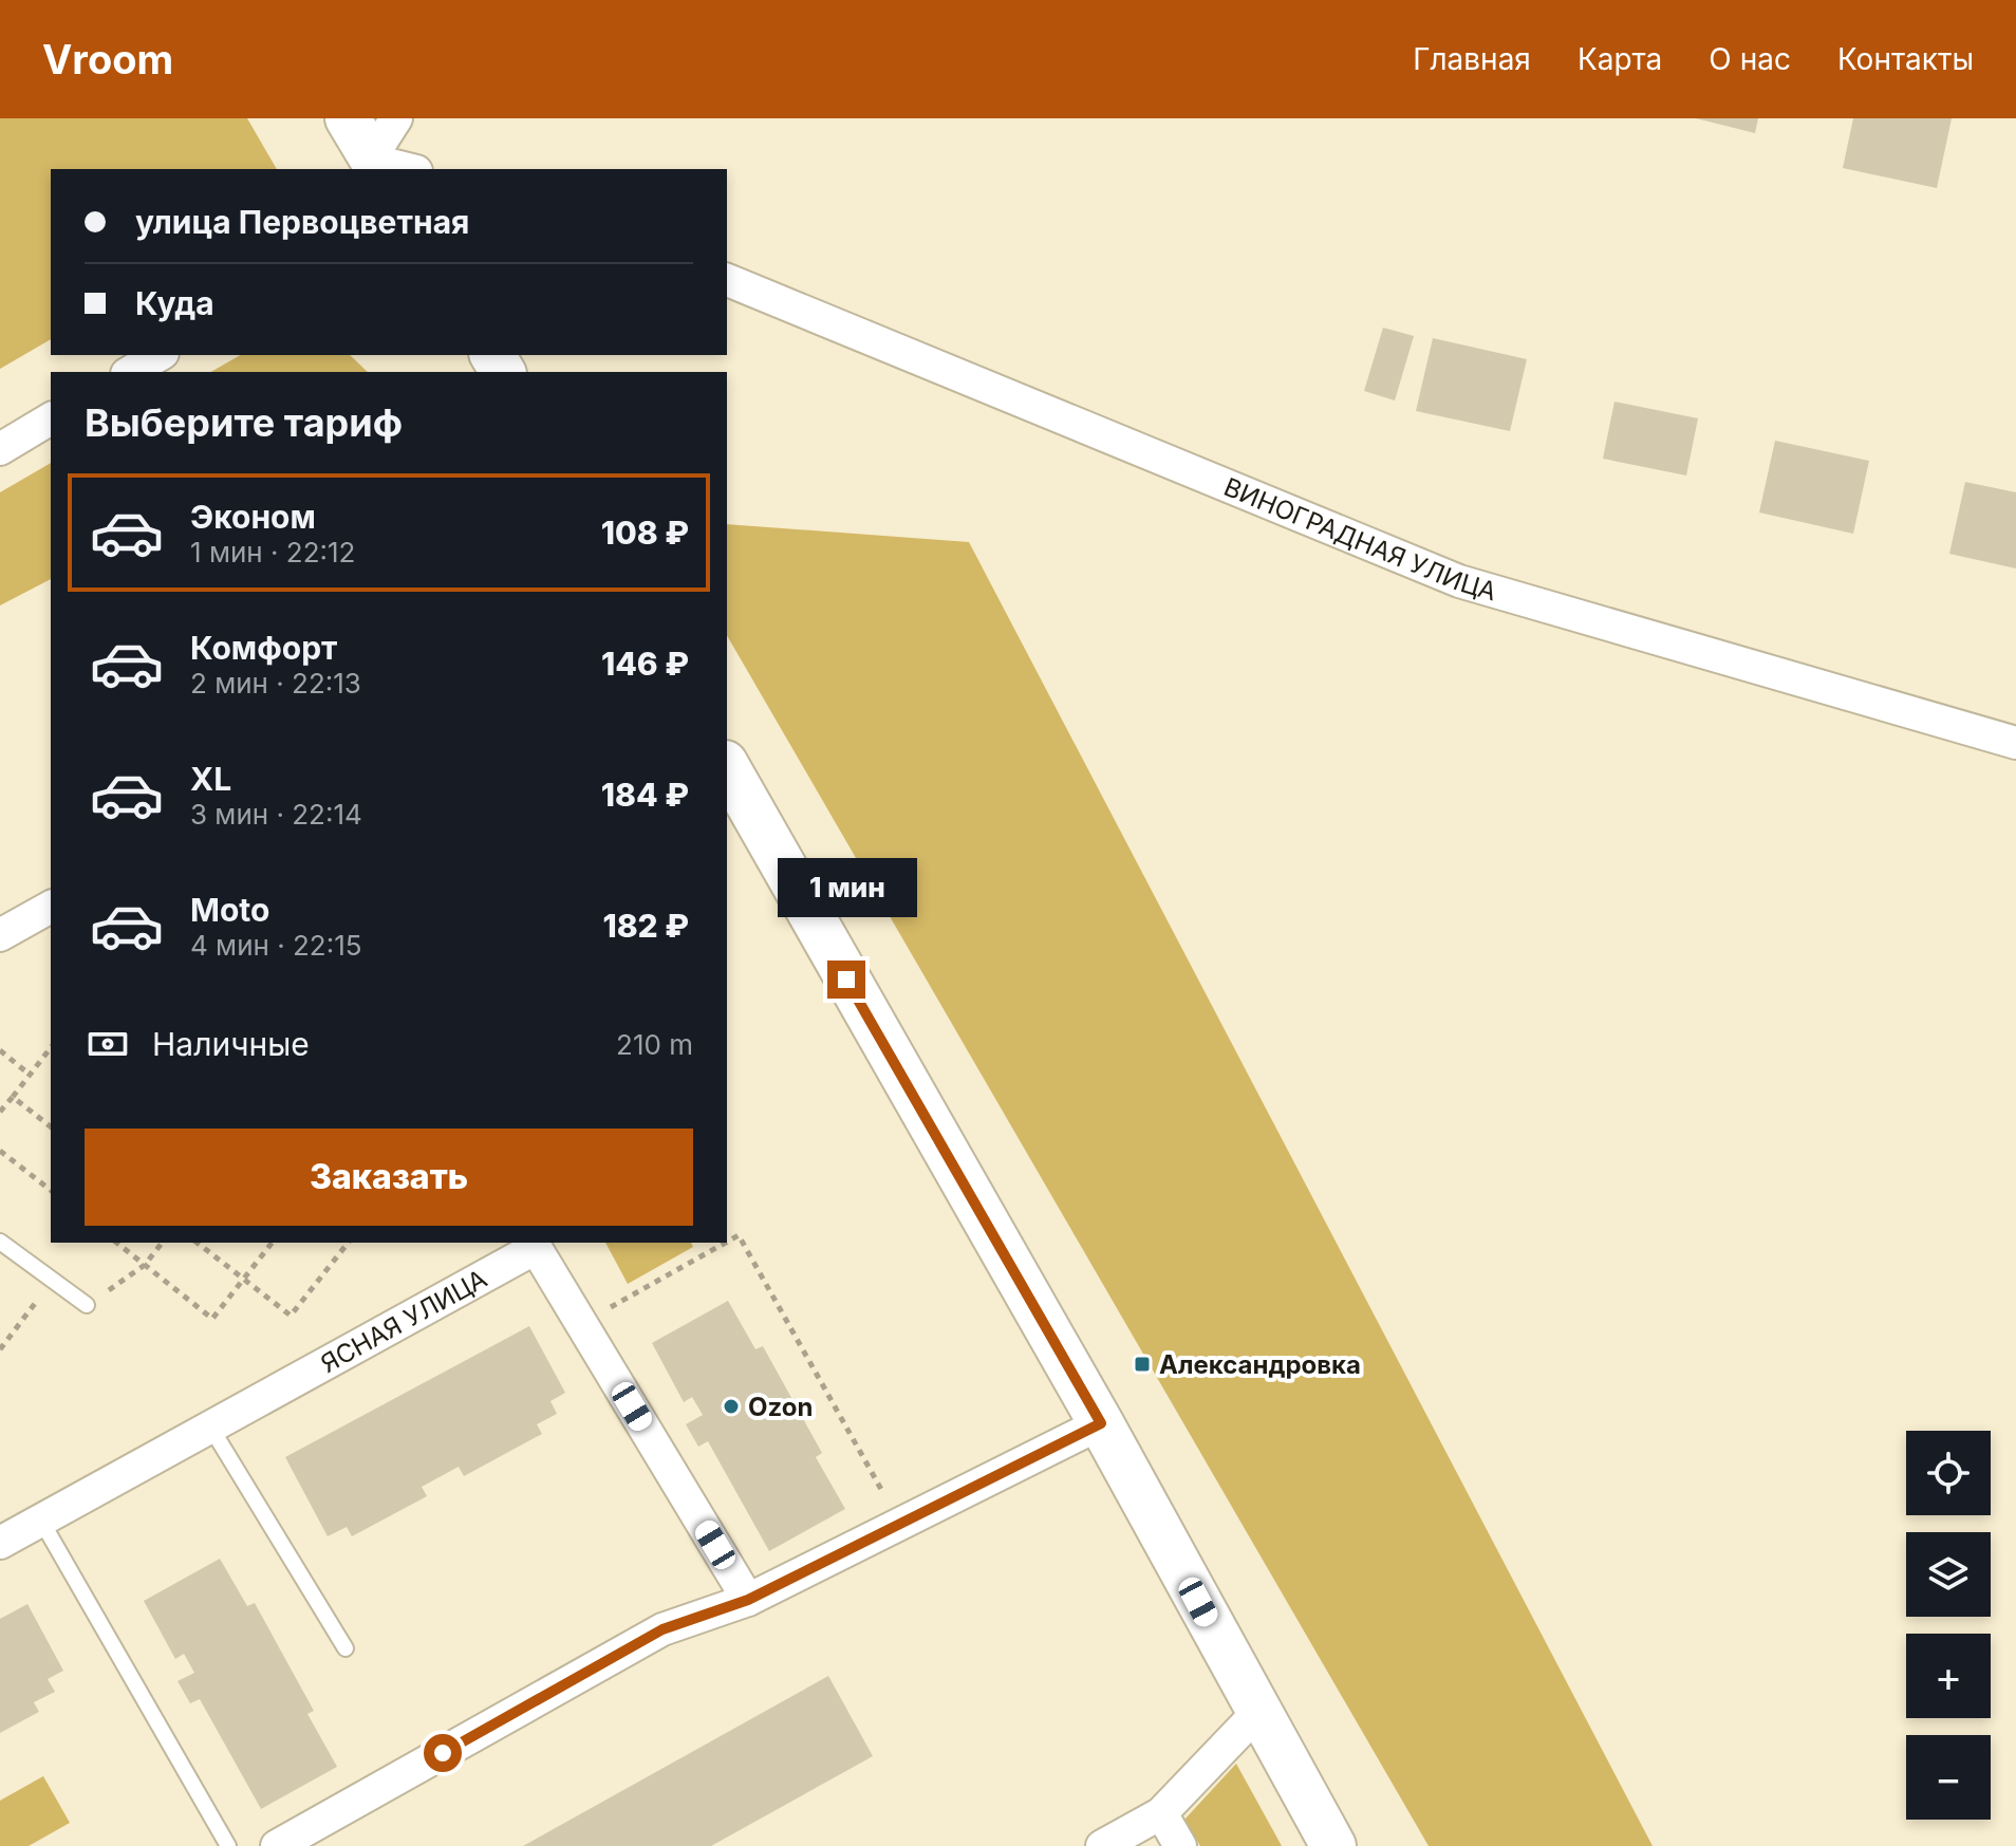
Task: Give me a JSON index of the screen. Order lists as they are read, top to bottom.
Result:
{
  "streets": {
    "street": ["ВИНОГРАДНАЯ УЛИЦА", "ЯСНАЯ УЛИЦА"]
  },
  "places": {
    "transit": ["Александровка"],
    "other": ["Ozon"]
  },
  "page": {
    "header": "Vroom",
    "nav": [
      "Главная",
      "Карта",
      "О нас",
      "Контакты"
    ],
    "banner": ["улица Первоцветная", "Куда"],
    "heading": "Выберите тариф",
    "list": [
      {
        "name": "Эконом",
        "note": "1 мин · 22:12",
        "value": "108 ₽"
      },
      {
        "name": "Комфорт",
        "note": "2 мин · 22:13",
        "value": "146 ₽"
      },
      {
        "name": "XL",
        "note": "3 мин · 22:14",
        "value": "184 ₽"
      },
      {
        "name": "Moto",
        "note": "4 мин · 22:15",
        "value": "182 ₽"
      }
    ],
    "bubble": "1 мин",
    "pay": ["Наличные", "210 m"],
    "buttons": "Заказать",
    "map_buttons": ["+", "−"]
  }
}
